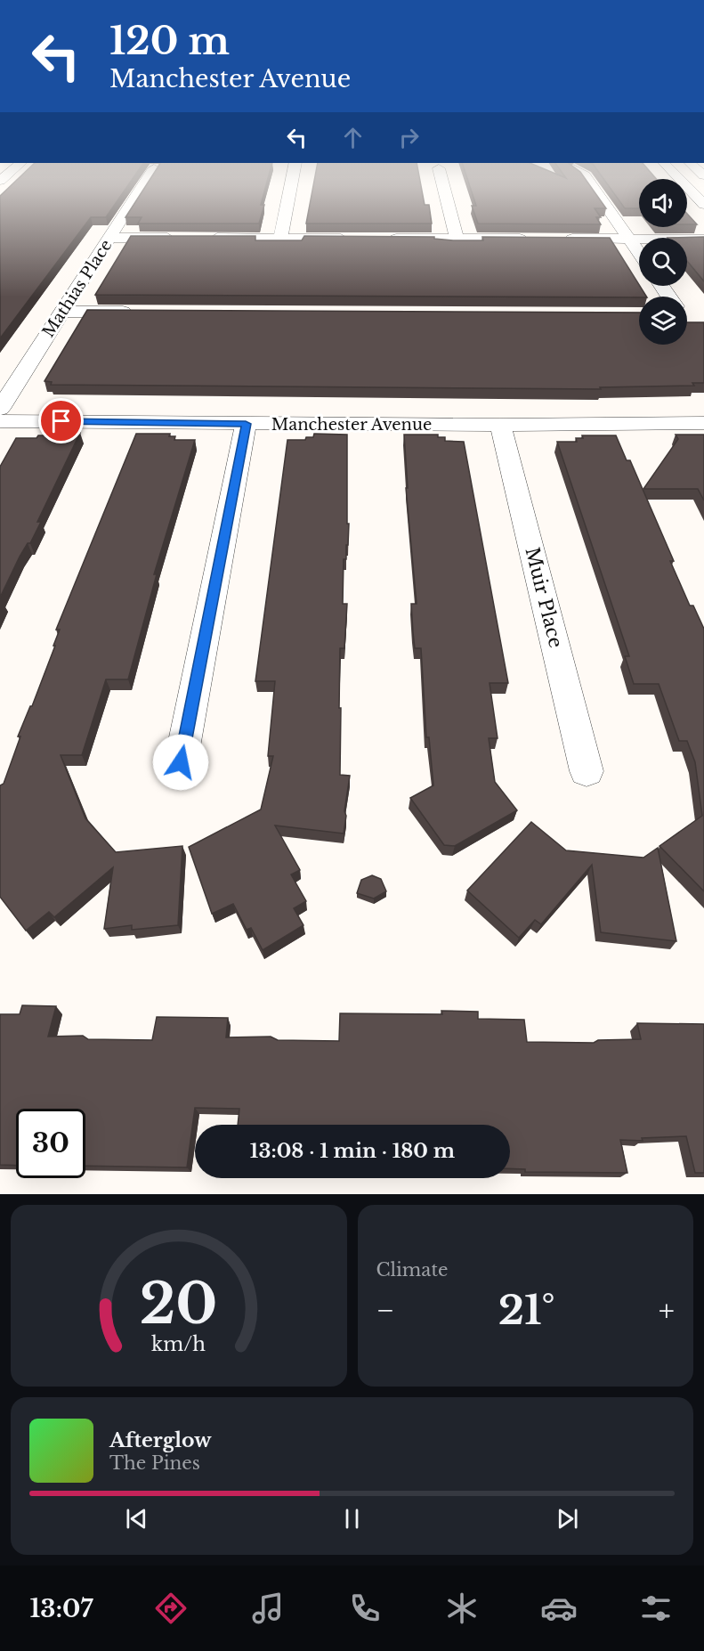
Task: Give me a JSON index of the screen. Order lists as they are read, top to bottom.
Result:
{
  "streets": {
    "street": ["Mathias Place", "Manchester Avenue", "Muir Place"]
  },
  "crossings": [
    ["Manchester Avenue", "Muir Place"]
  ],
  "page": {
    "turn": ["120 m", "Manchester Avenue"],
    "limit": "30",
    "trip": "13:08 · 1 min · 180 m",
    "tile": "Climate",
    "heat": ["−", "21°", "+"],
    "song": ["Afterglow", "The Pines"],
    "tabs": "13:07",
    "gauge": ["20", "km/h"]
  }
}
